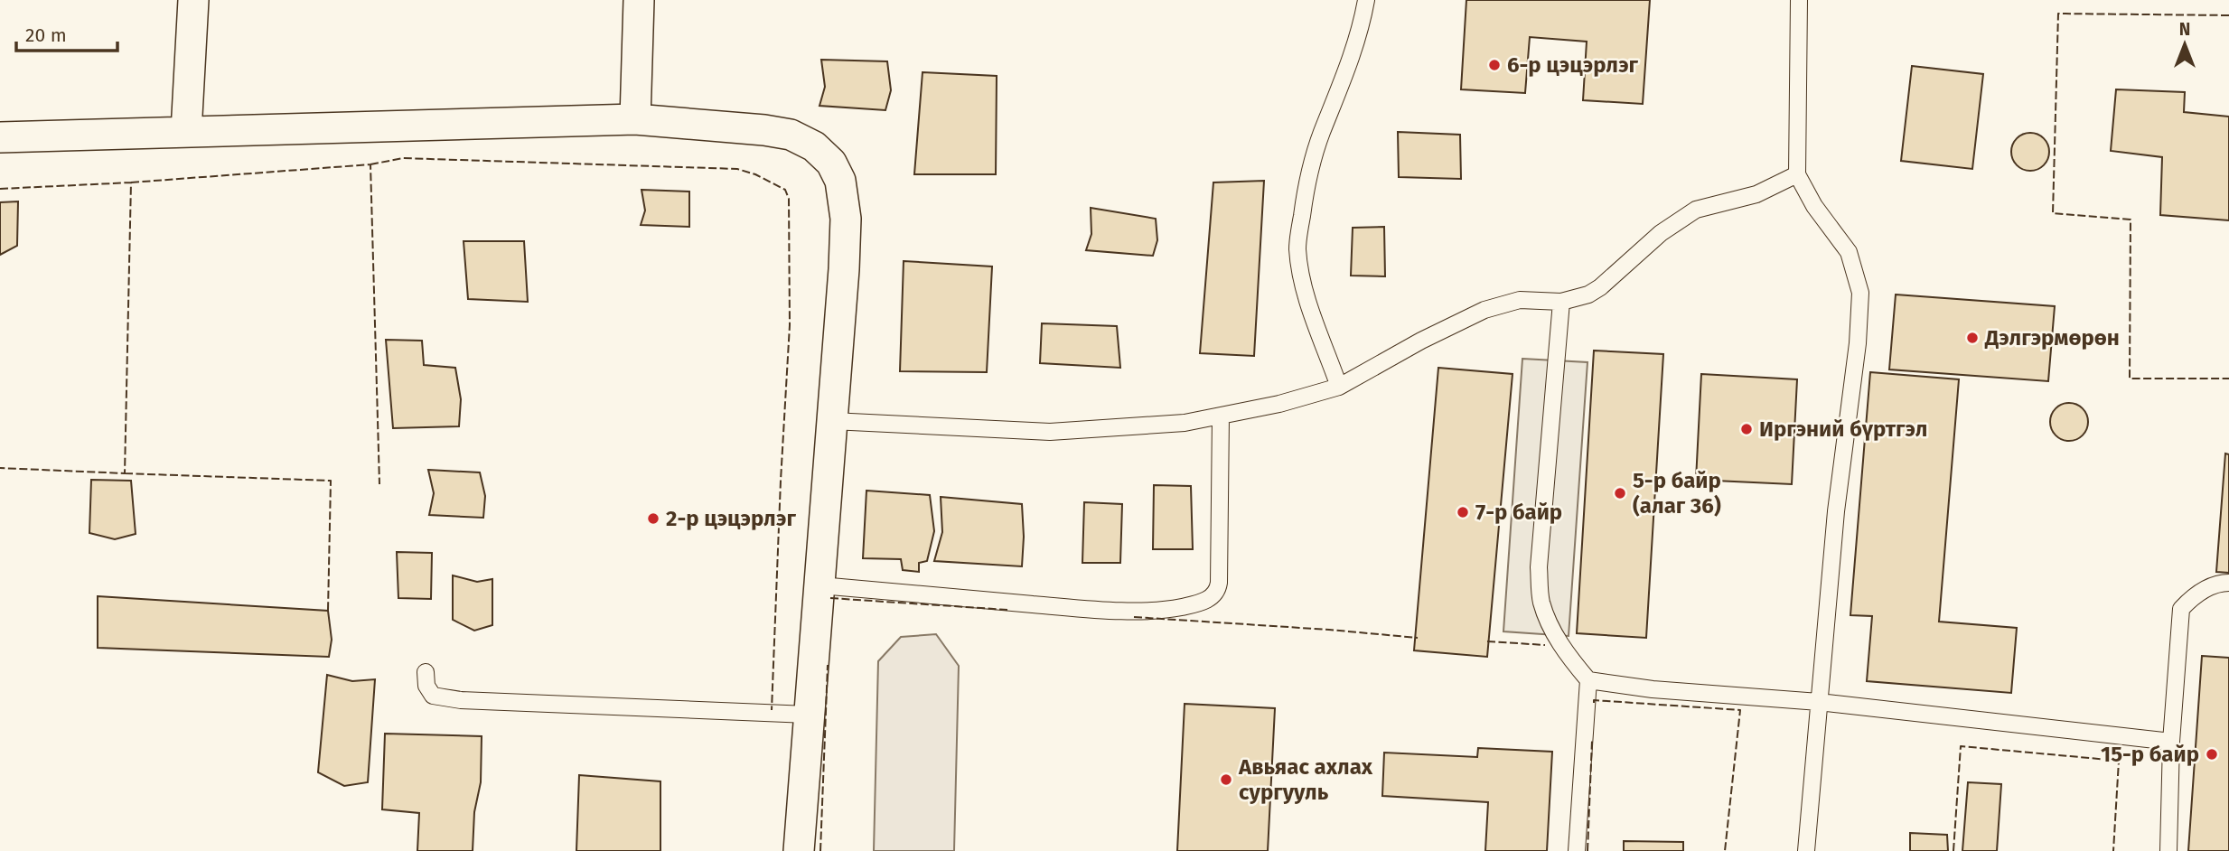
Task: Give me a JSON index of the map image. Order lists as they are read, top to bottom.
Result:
{
  "places": [
    "6-р цэцэрлэг",
    "Дэлгэрмөрөн",
    "Иргэний бүртгэл",
    "5-р байр (алаг 36)",
    "7-р байр",
    "2-р цэцэрлэг",
    "15-р байр",
    "Авьяас ахлах сургууль"
  ],
  "scale_bar": "20 m",
  "north": "top"
}
